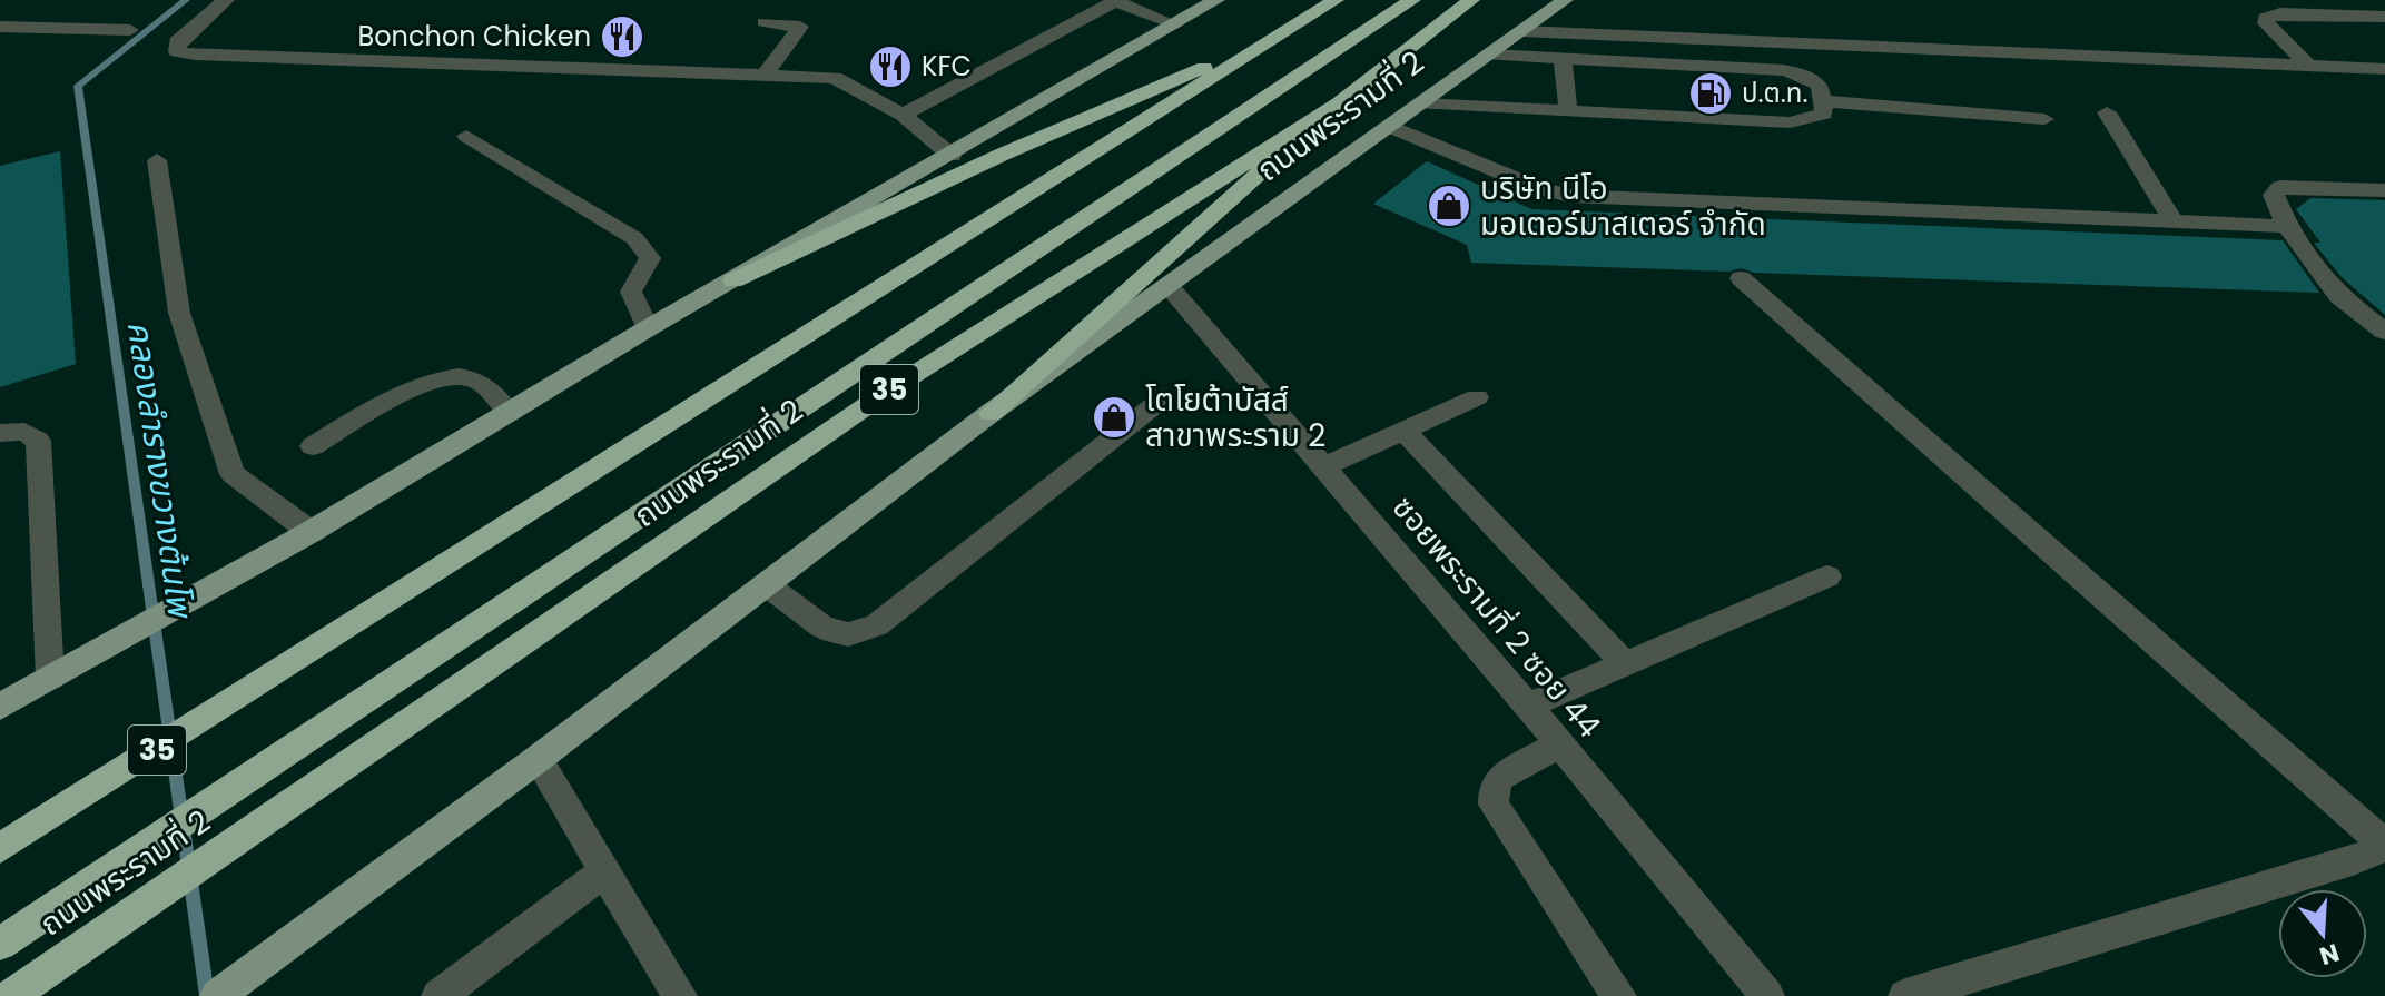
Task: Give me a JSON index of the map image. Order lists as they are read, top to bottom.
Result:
{
  "streets": {
    "highway": ["ถนนพระรามที่ 2", "35"],
    "street": ["ซอยพระรามที่ 2 ซอย 44"]
  },
  "crossings": [
    ["ถนนพระรามที่ 2", "ซอยพระรามที่ 2 ซอย 44"]
  ],
  "water": ["คลองลำรางขวางต้นโพ"],
  "places": {
    "restaurant": ["Bonchon Chicken", "KFC"],
    "fuel station": ["ป.ต.ท."],
    "shop": ["บริษัท นีโอ มอเตอร์มาสเตอร์ จำกัด", "โตโยต้าบัสส์ สาขาพระราม 2"]
  },
  "north": "bottom"
}
